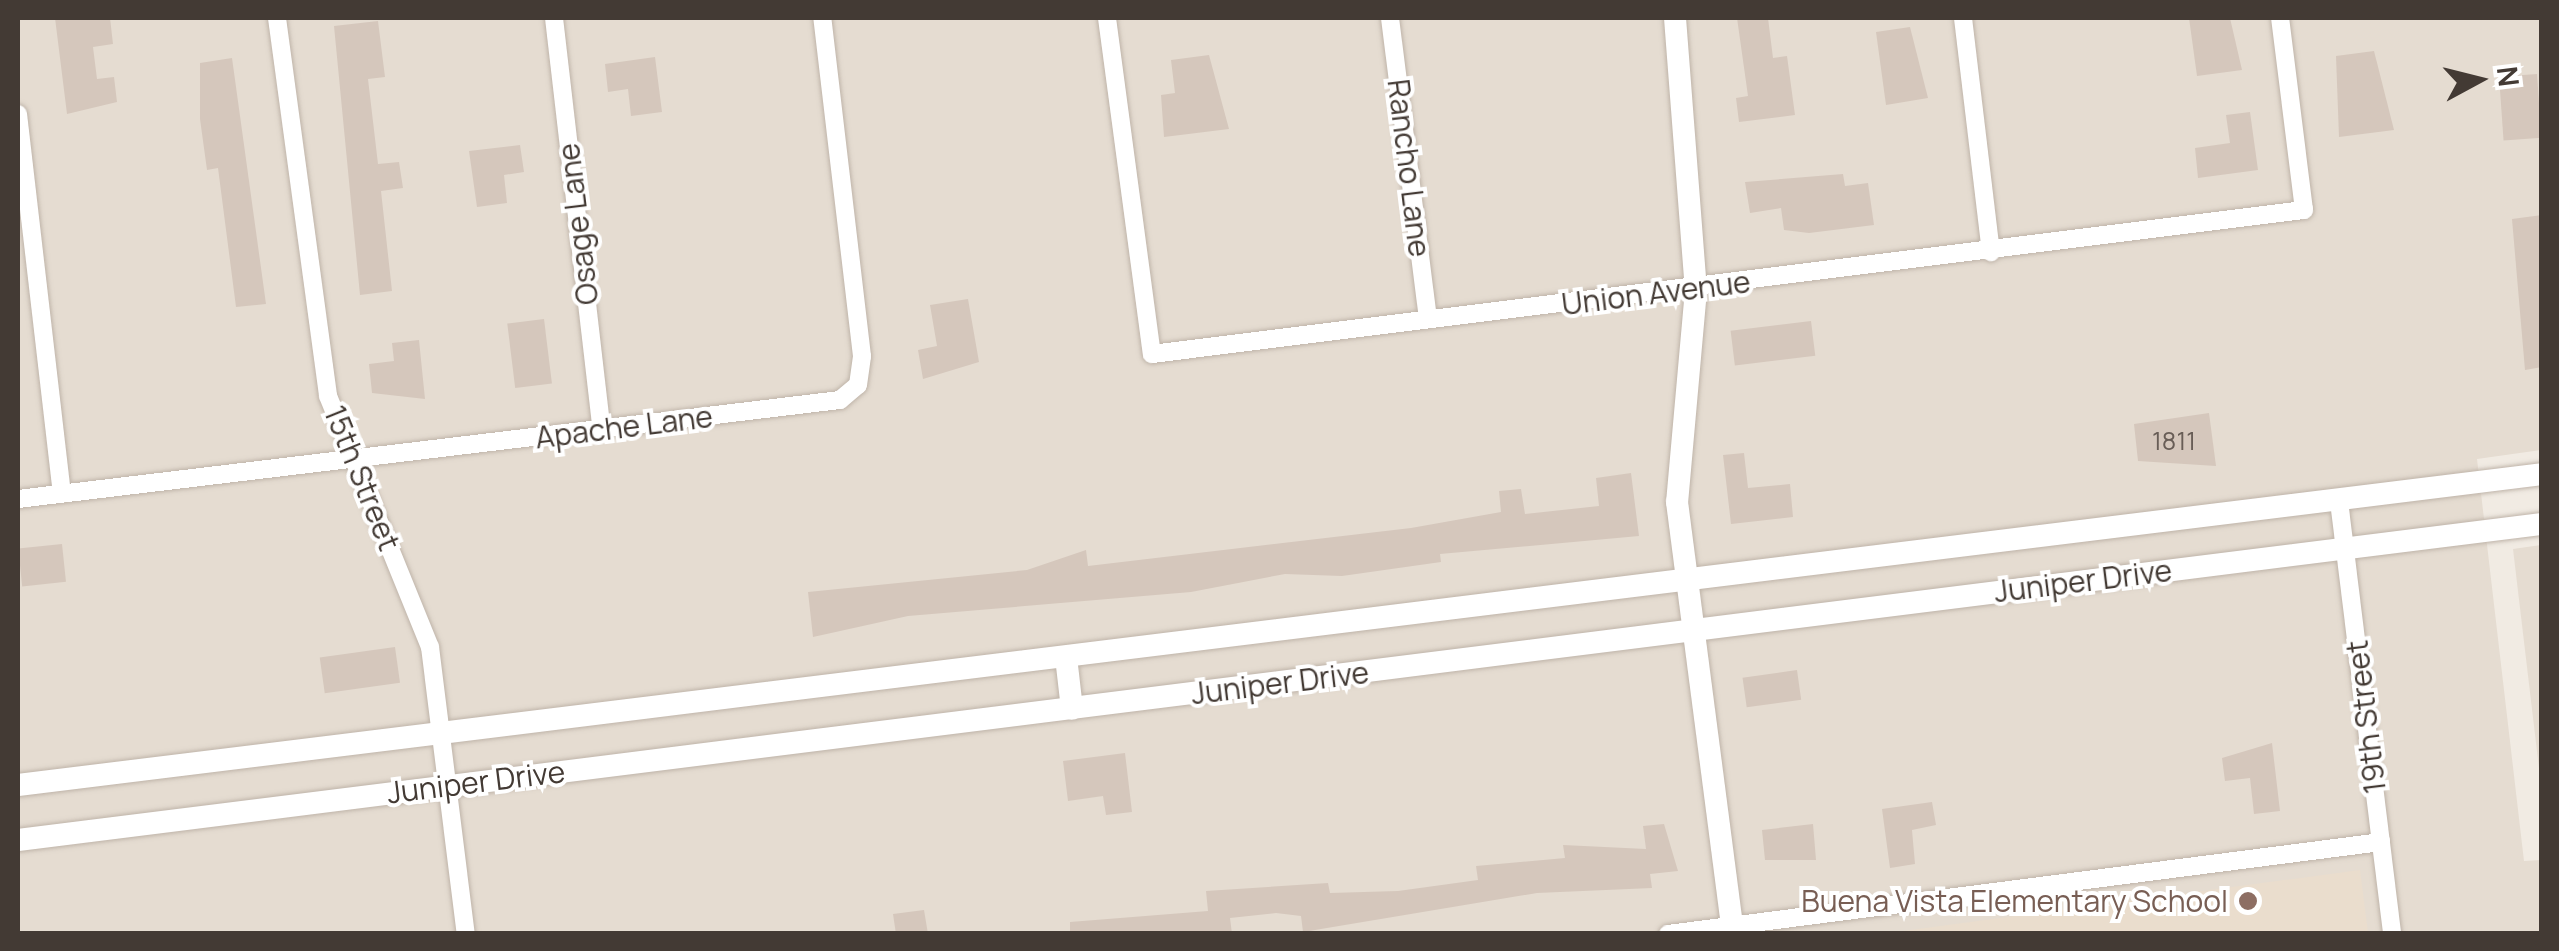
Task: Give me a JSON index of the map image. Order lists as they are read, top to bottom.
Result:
{
  "streets": {
    "street": [
      "Rancho Lane",
      "Osage Lane",
      "Union Avenue",
      "Apache Lane",
      "15th Street",
      "Juniper Drive",
      "19th Street"
    ]
  },
  "crossings": [
    ["Rancho Lane", "Union Avenue"],
    ["Osage Lane", "Apache Lane"],
    ["Apache Lane", "15th Street"],
    ["15th Street", "Juniper Drive"],
    ["Juniper Drive", "19th Street"]
  ],
  "places": ["Buena Vista Elementary School"],
  "house_numbers": ["1811"],
  "north": "right"
}
